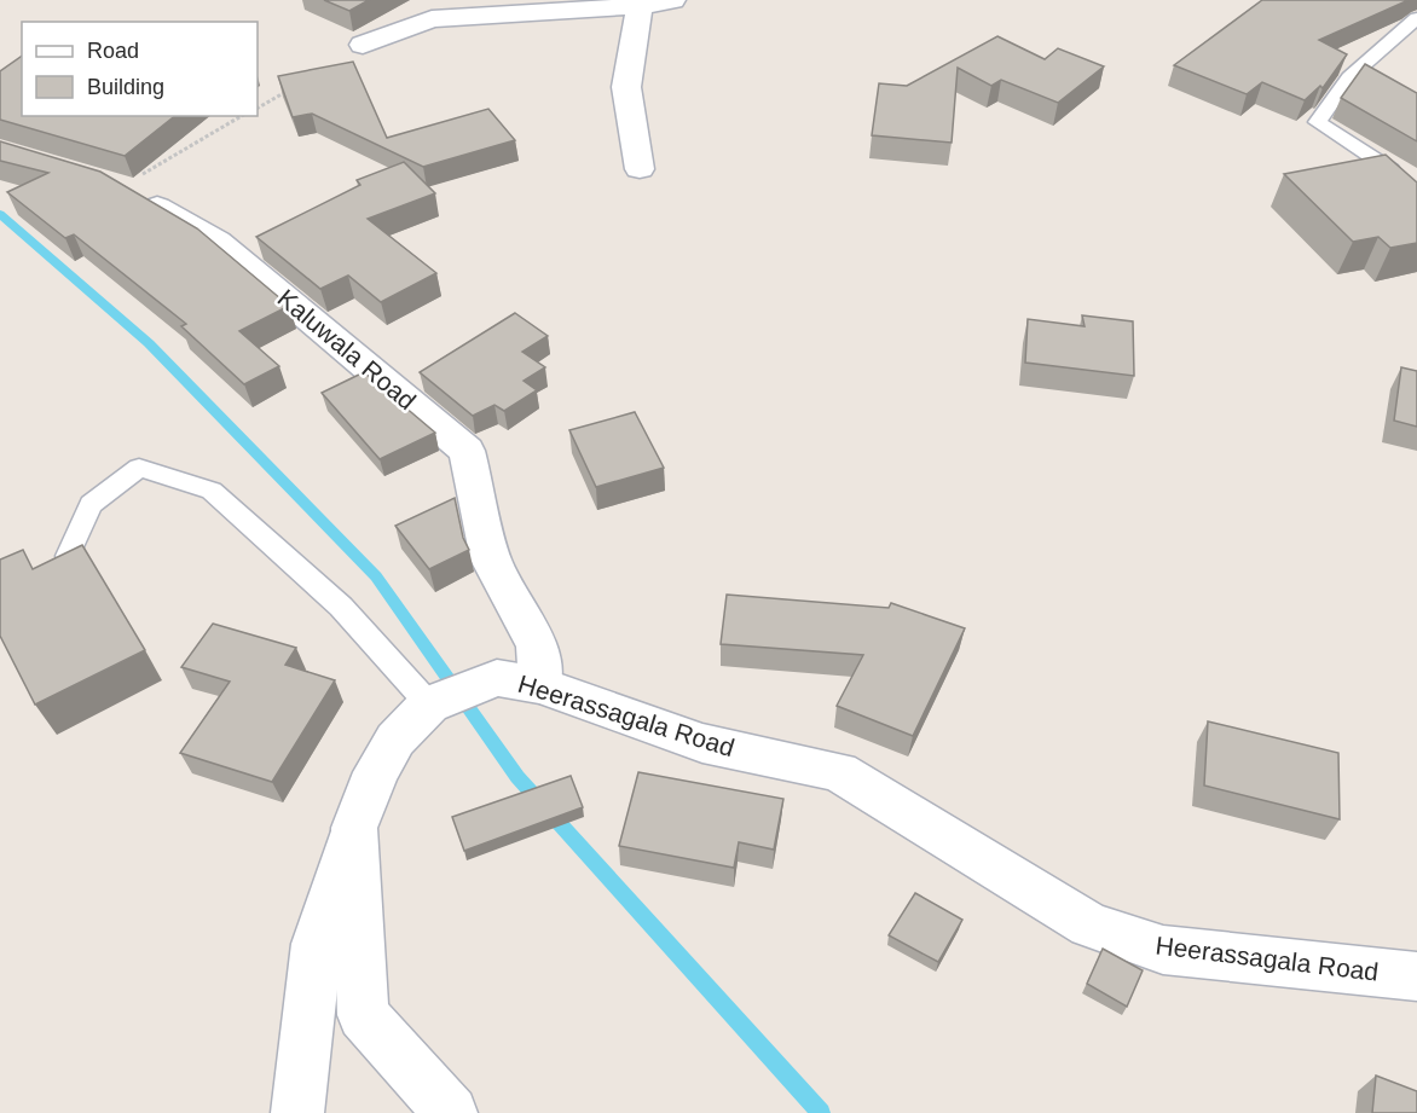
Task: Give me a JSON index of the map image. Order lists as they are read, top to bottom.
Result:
{
  "streets": {
    "street": ["Kaluwala Road", "Heerassagala Road"]
  },
  "crossings": [
    ["Kaluwala Road", "Heerassagala Road"]
  ],
  "legend": ["Road", "Building"]
}
